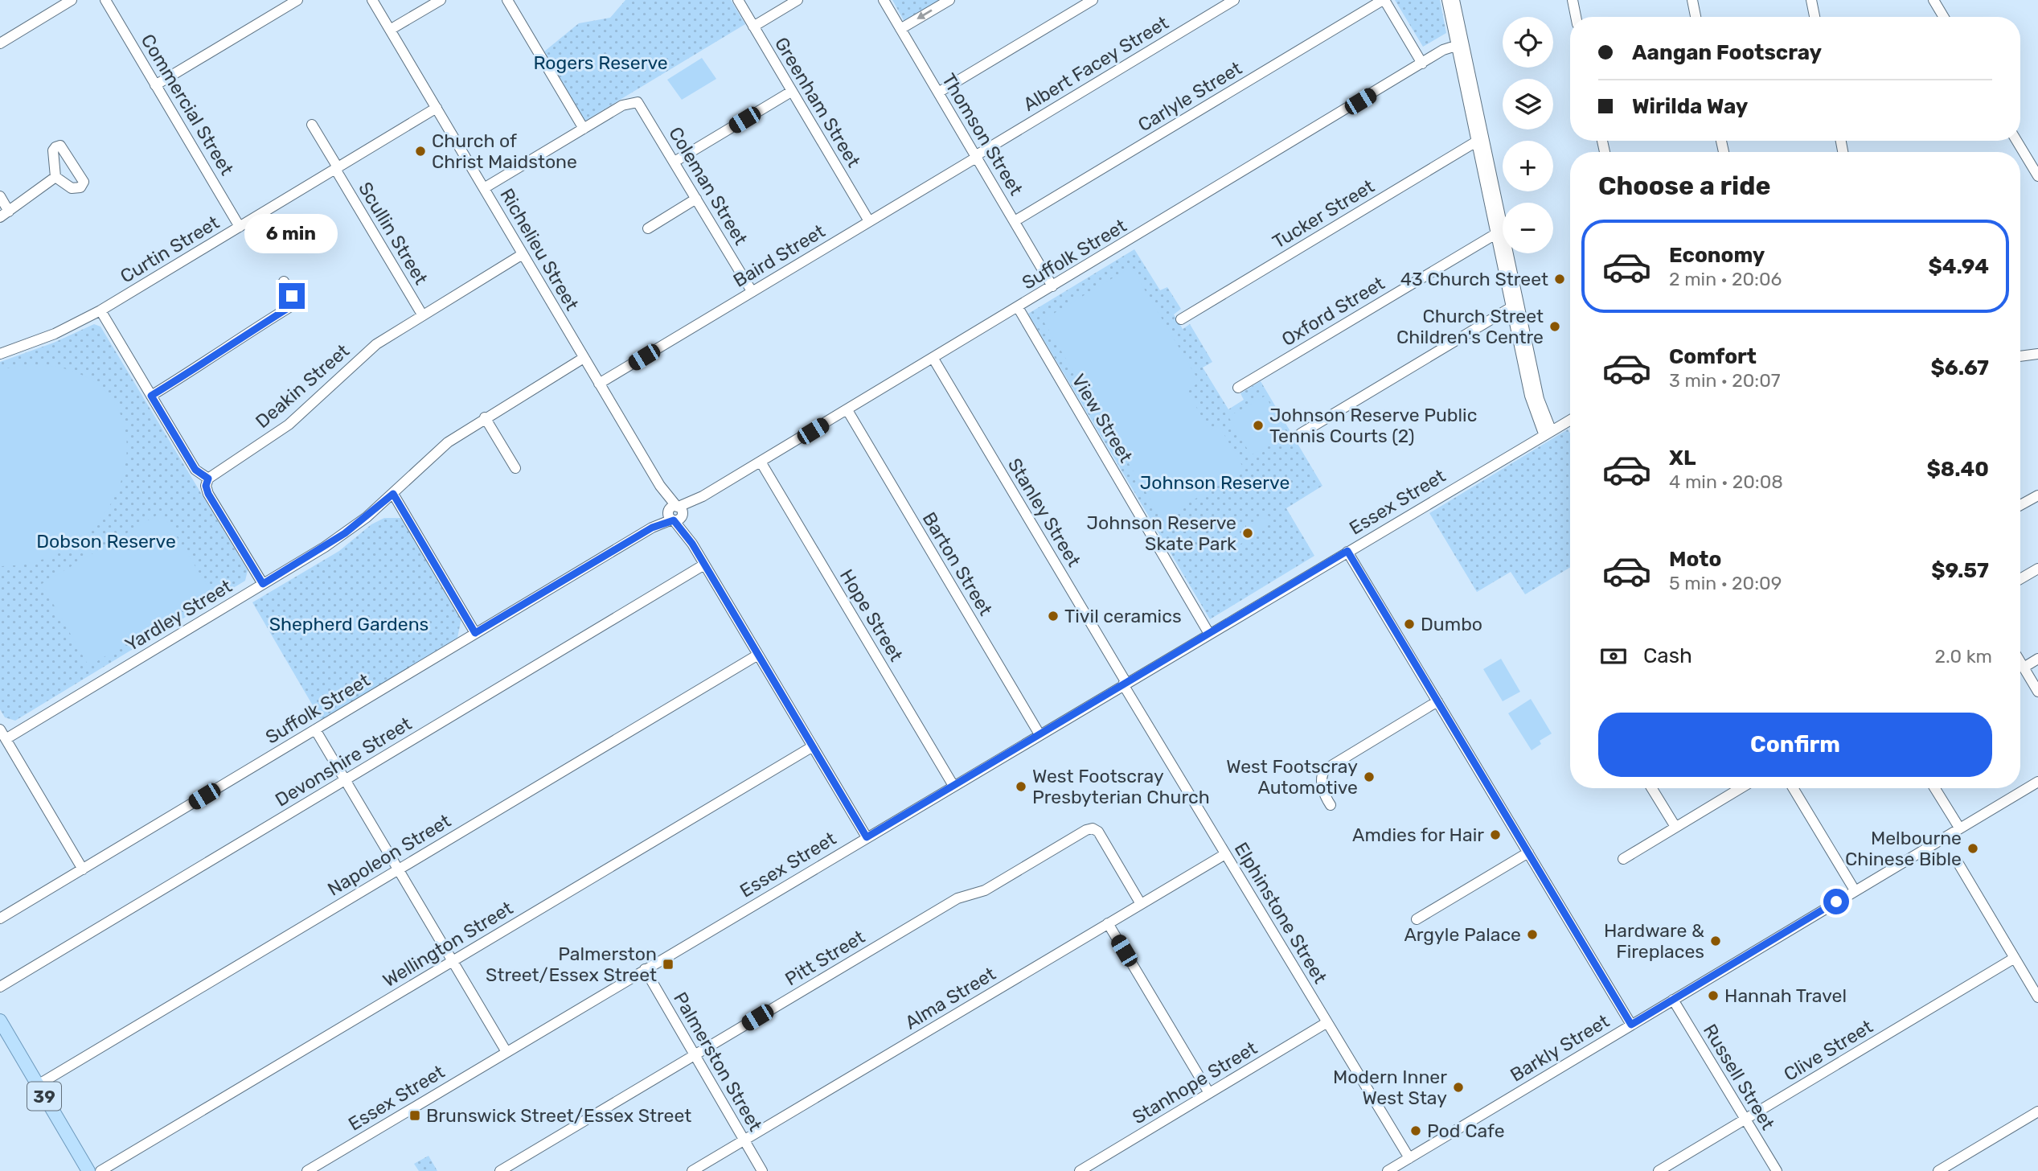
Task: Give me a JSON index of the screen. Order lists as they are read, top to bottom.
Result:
{
  "streets": {
    "main road": ["39"],
    "street": [
      "Albert Facey Street",
      "Carlyle Street",
      "Greenham Street",
      "Commercial Street",
      "Thomson Street",
      "Coleman Street",
      "Tucker Street",
      "Scullin Street",
      "Curtin Street",
      "Richelieu Street",
      "Suffolk Street",
      "Baird Street",
      "Oxford Street",
      "Deakin Street",
      "View Street",
      "Essex Street",
      "Stanley Street",
      "Barton Street",
      "Yardley Street",
      "Hope Street",
      "Devonshire Street",
      "Napoleon Street",
      "Elphinstone Street",
      "Wellington Street",
      "Pitt Street",
      "Alma Street",
      "Barkly Street",
      "Clive Street",
      "Palmerston Street",
      "Russell Street",
      "Stanhope Street"
    ]
  },
  "crossings": [
    ["Albert Facey Street", "Thomson Street"],
    ["Albert Facey Street", "Baird Street"],
    ["Carlyle Street", "Thomson Street"],
    ["Greenham Street", "Baird Street"],
    ["Commercial Street", "Curtin Street"],
    ["Thomson Street", "Suffolk Street"],
    ["Thomson Street", "Baird Street"],
    ["Coleman Street", "Baird Street"],
    ["Scullin Street", "Curtin Street"],
    ["Scullin Street", "Deakin Street"],
    ["Curtin Street", "Richelieu Street"],
    ["Richelieu Street", "Suffolk Street"],
    ["Richelieu Street", "Baird Street"],
    ["Richelieu Street", "Deakin Street"],
    ["Richelieu Street", "Essex Street"],
    ["Richelieu Street", "Yardley Street"],
    ["Richelieu Street", "Devonshire Street"],
    ["Richelieu Street", "Napoleon Street"],
    ["Richelieu Street", "Wellington Street"],
    ["Suffolk Street", "View Street"],
    ["Suffolk Street", "Stanley Street"],
    ["Suffolk Street", "Barton Street"],
    ["Suffolk Street", "Hope Street"],
    ["View Street", "Essex Street"],
    ["Essex Street", "Stanley Street"],
    ["Essex Street", "Barton Street"],
    ["Essex Street", "Hope Street"],
    ["Essex Street", "Elphinstone Street"],
    ["Essex Street", "Palmerston Street"],
    ["Stanley Street", "Elphinstone Street"],
    ["Napoleon Street", "39"],
    ["Elphinstone Street", "Alma Street"],
    ["Elphinstone Street", "Barkly Street"],
    ["Elphinstone Street", "Stanhope Street"],
    ["Pitt Street", "Alma Street"],
    ["Pitt Street", "Palmerston Street"],
    ["Alma Street", "Palmerston Street"],
    ["Barkly Street", "Russell Street"],
    ["Clive Street", "Russell Street"]
  ],
  "parks": [
    "Rogers Reserve",
    "Johnson Reserve",
    "Dobson Reserve",
    "Shepherd Gardens"
  ],
  "places": {
    "other": [
      "Church of Christ Maidstone",
      "43 Church Street",
      "Church Street Children's Centre",
      "Johnson Reserve Public Tennis Courts (2)",
      "Johnson Reserve Skate Park",
      "Tivil ceramics",
      "Dumbo",
      "West Footscray Automotive",
      "West Footscray Presbyterian Church",
      "Amdies for Hair",
      "Melbourne Chinese Bible",
      "Argyle Palace",
      "Hardware & Fireplaces",
      "Hannah Travel",
      "Modern Inner West Stay",
      "Pod Cafe"
    ],
    "transit": ["Palmerston Street/Essex Street", "Brunswick Street/Essex Street"]
  },
  "page": {
    "map_buttons": ["+", "−"],
    "banner": ["Aangan Footscray", "Wirilda Way"],
    "heading": "Choose a ride",
    "bubble": "6 min",
    "list": [
      {
        "name": "Economy",
        "note": "2 min · 20:06",
        "value": "$4.94"
      },
      {
        "name": "Comfort",
        "note": "3 min · 20:07",
        "value": "$6.67"
      },
      {
        "name": "XL",
        "note": "4 min · 20:08",
        "value": "$8.40"
      },
      {
        "name": "Moto",
        "note": "5 min · 20:09",
        "value": "$9.57"
      }
    ],
    "pay": ["Cash", "2.0 km"],
    "buttons": "Confirm"
  }
}
